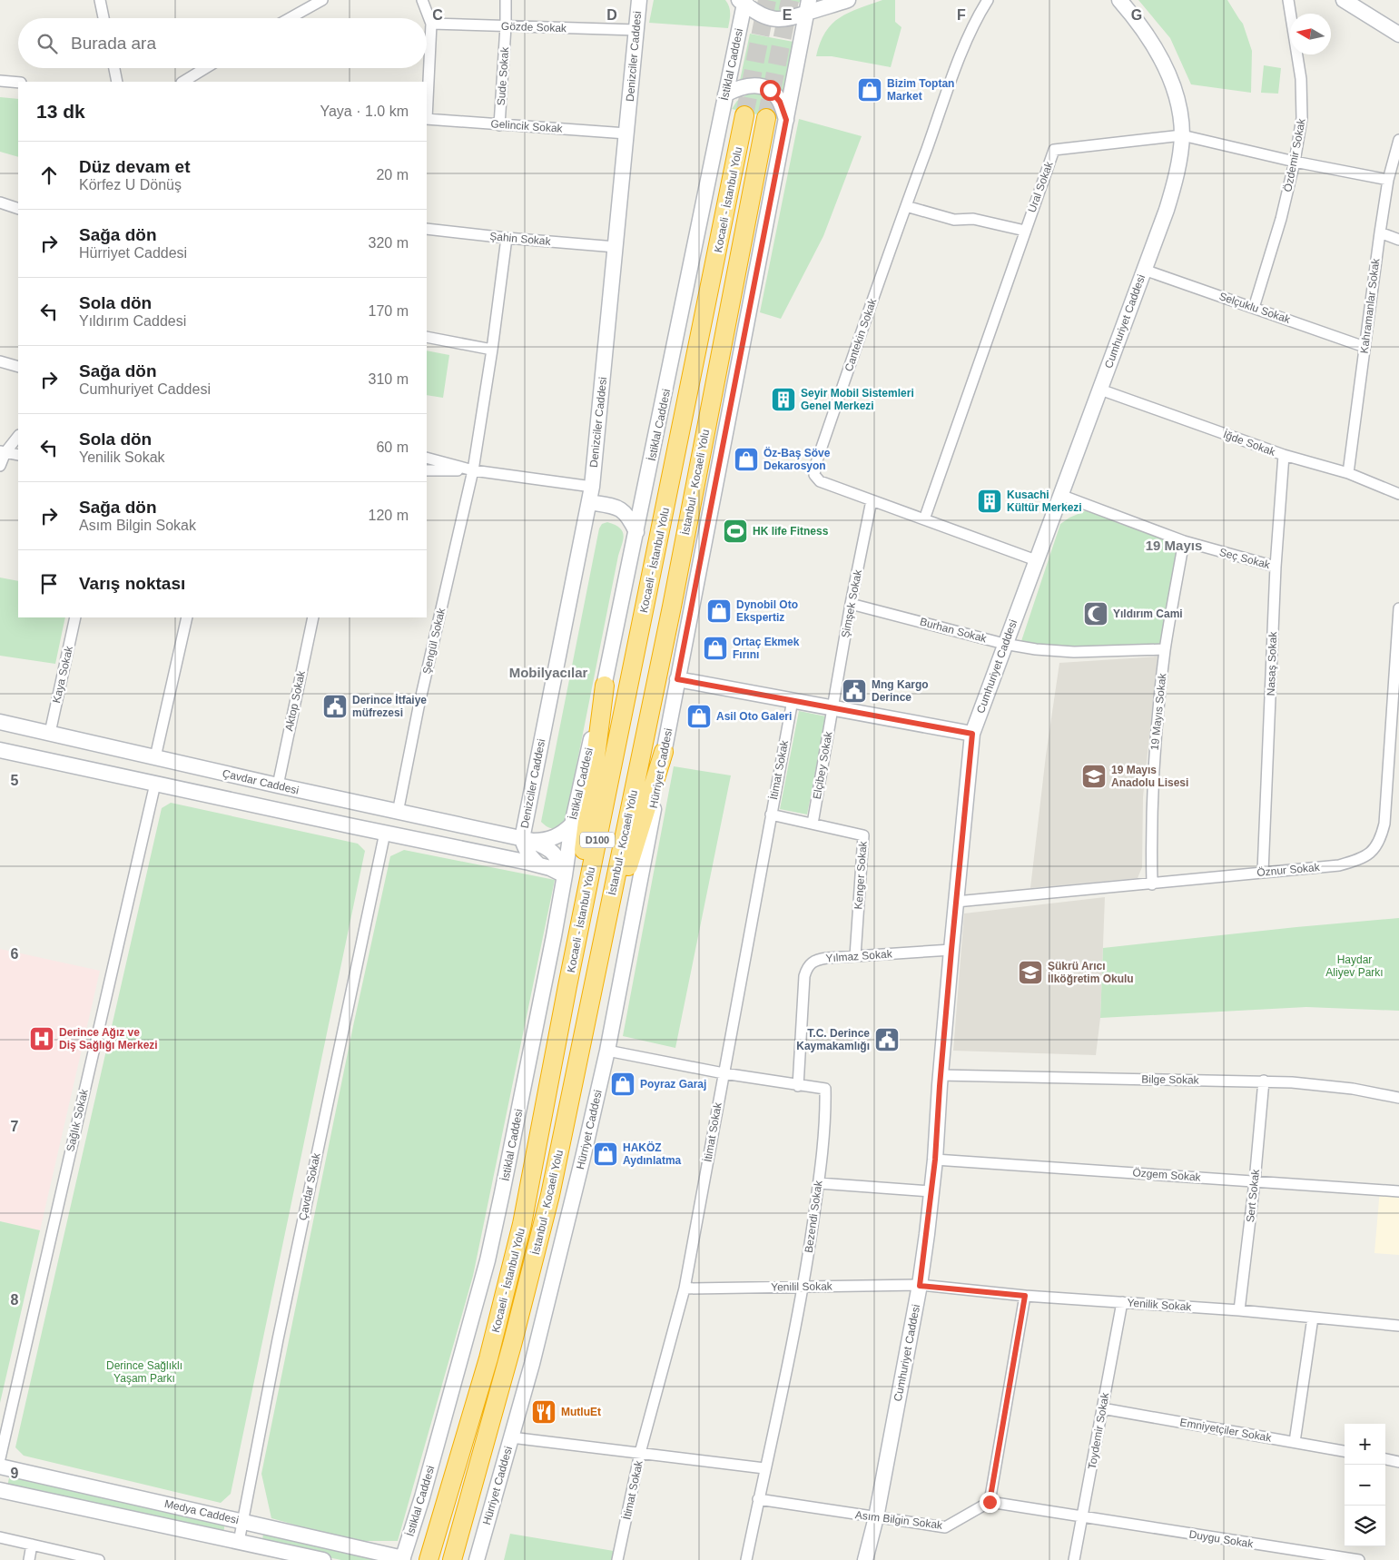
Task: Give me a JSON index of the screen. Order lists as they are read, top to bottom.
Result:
{
  "streets": {
    "highway": ["Kocaeli - İstanbul Yolu", "İstanbul - Kocaeli Yolu", "D100"],
    "main road": [
      "Denizciler Caddesi",
      "İstiklal Caddesi",
      "Cumhuriyet Caddesi",
      "Hürriyet Caddesi",
      "Çavdar Caddesi",
      "Medya Caddesi"
    ],
    "street": [
      "Gözde Sokak",
      "Sude Sokak",
      "Gelincik Sokak",
      "Özdemir Sokak",
      "Ural Sokak",
      "Şahin Sokak",
      "Kahramanlar Sokak",
      "Selçuklu Sokak",
      "Cantekin Sokak",
      "İğde Sokak",
      "Seç Sokak",
      "Şimşek Sokak",
      "Burhan Sokak",
      "Şengül Sokak",
      "Nasaş Sokak",
      "Kaya Sokak",
      "Aktop Sokak",
      "19 Mayıs Sokak",
      "Elçibey Sokak",
      "İtimat Sokak",
      "Öznur Sokak",
      "Kenger Sokak",
      "Yılmaz Sokak",
      "Bilge Sokak",
      "Sağlık Sokak",
      "Özgem Sokak",
      "Çavdar Sokak",
      "Sert Sokak",
      "Bezendi Sokak",
      "Yenilil Sokak",
      "Yenilik Sokak",
      "Emniyetçiler Sokak",
      "Toydemir Sokak",
      "Asım Bilgin Sokak",
      "Duygu Sokak"
    ]
  },
  "crossings": [
    ["Gözde Sokak", "Denizciler Caddesi"],
    ["Gözde Sokak", "Sude Sokak"],
    ["Denizciler Caddesi", "Gelincik Sokak"],
    ["Denizciler Caddesi", "Şahin Sokak"],
    ["Denizciler Caddesi", "Çavdar Caddesi"],
    ["İstiklal Caddesi", "Çavdar Caddesi"],
    ["İstiklal Caddesi", "Medya Caddesi"],
    ["Sude Sokak", "Gelincik Sokak"],
    ["Özdemir Sokak", "Ural Sokak"],
    ["Özdemir Sokak", "Selçuklu Sokak"],
    ["Ural Sokak", "Kahramanlar Sokak"],
    ["Ural Sokak", "Cumhuriyet Caddesi"],
    ["Ural Sokak", "Cantekin Sokak"],
    ["Şahin Sokak", "Şengül Sokak"],
    ["Kahramanlar Sokak", "Selçuklu Sokak"],
    ["Kahramanlar Sokak", "İğde Sokak"],
    ["Selçuklu Sokak", "Cumhuriyet Caddesi"],
    ["Cumhuriyet Caddesi", "Cantekin Sokak"],
    ["Cumhuriyet Caddesi", "İğde Sokak"],
    ["Cumhuriyet Caddesi", "Seç Sokak"],
    ["Cumhuriyet Caddesi", "Burhan Sokak"],
    ["Cumhuriyet Caddesi", "Öznur Sokak"],
    ["Cumhuriyet Caddesi", "Yılmaz Sokak"],
    ["Cumhuriyet Caddesi", "Bilge Sokak"],
    ["Cumhuriyet Caddesi", "Özgem Sokak"],
    ["Cumhuriyet Caddesi", "Yenilil Sokak"],
    ["Cumhuriyet Caddesi", "Yenilik Sokak"],
    ["Cumhuriyet Caddesi", "Asım Bilgin Sokak"],
    ["Cantekin Sokak", "Şimşek Sokak"],
    ["İğde Sokak", "Nasaş Sokak"],
    ["Seç Sokak", "Nasaş Sokak"],
    ["Seç Sokak", "19 Mayıs Sokak"],
    ["Şimşek Sokak", "Burhan Sokak"],
    ["Şimşek Sokak", "Elçibey Sokak"],
    ["Burhan Sokak", "19 Mayıs Sokak"],
    ["Şengül Sokak", "Çavdar Caddesi"],
    ["Nasaş Sokak", "Öznur Sokak"],
    ["Kaya Sokak", "Çavdar Caddesi"],
    ["Aktop Sokak", "Çavdar Caddesi"],
    ["19 Mayıs Sokak", "Öznur Sokak"],
    ["Elçibey Sokak", "Kenger Sokak"],
    ["Hürriyet Caddesi", "Bezendi Sokak"],
    ["İtimat Sokak", "Kenger Sokak"],
    ["İtimat Sokak", "Bezendi Sokak"],
    ["İtimat Sokak", "Yenilil Sokak"],
    ["Çavdar Caddesi", "Sağlık Sokak"],
    ["Çavdar Caddesi", "Çavdar Sokak"],
    ["Kenger Sokak", "Yılmaz Sokak"],
    ["Yılmaz Sokak", "Bezendi Sokak"],
    ["Bilge Sokak", "Sert Sokak"],
    ["Özgem Sokak", "Sert Sokak"],
    ["Çavdar Sokak", "Medya Caddesi"],
    ["Sert Sokak", "Yenilik Sokak"],
    ["Bezendi Sokak", "Yenilil Sokak"],
    ["Bezendi Sokak", "Asım Bilgin Sokak"],
    ["Yenilil Sokak", "Yenilik Sokak"],
    ["Yenilik Sokak", "Toydemir Sokak"],
    ["Emniyetçiler Sokak", "Toydemir Sokak"],
    ["Toydemir Sokak", "Duygu Sokak"],
    ["Asım Bilgin Sokak", "Duygu Sokak"]
  ],
  "districts": ["19 Mayıs", "Mobilyacılar"],
  "parks": ["Haydar Aliyev Parkı", "Derince Sağlıklı Yaşam Parkı"],
  "places": {
    "shop": [
      "Bizim Toptan Market",
      "Öz-Baş Söve Dekarosyon",
      "Dynobil Oto Ekspertiz",
      "Ortaç Ekmek Fırını",
      "Asil Oto Galeri",
      "Poyraz Garaj",
      "HAKÖZ Aydınlatma"
    ],
    "building": ["Seyir Mobil Sistemleri Genel Merkezi", "Kusachi Kültür Merkezi"],
    "sports": ["HK life Fitness"],
    "mosque": ["Yıldırım Cami"],
    "public building": ["Mng Kargo Derince", "Derince İtfaiye müfrezesi", "T.C. Derince Kaymakamlığı"],
    "school or university": ["19 Mayıs Anadolu Lisesi", "Şükrü Arıcı İlköğretim Okulu"],
    "hospital": ["Derince Ağız ve Diş Sağlığı Merkezi"],
    "restaurant": ["MutluEt"]
  },
  "north": "left",
  "page": {
    "search": "Burada ara",
    "heading": ["13 dk", "Yaya · 1.0 km"],
    "list": [
      ["Düz devam et", "Körfez U Dönüş", "20 m"],
      ["Sağa dön", "Hürriyet Caddesi", "320 m"],
      ["Sola dön", "Yıldırım Caddesi", "170 m"],
      ["Sağa dön", "Cumhuriyet Caddesi", "310 m"],
      ["Sola dön", "Yenilik Sokak", "60 m"],
      ["Sağa dön", "Asım Bilgin Sokak", "120 m"],
      "Varış noktası"
    ],
    "map_buttons": ["+", "−"]
  },
  "grid": {
    "columns": [
      "C",
      "D",
      "E",
      "F",
      "G"
    ],
    "rows": [
      "5",
      "6",
      "7",
      "8",
      "9"
    ]
  }
}
